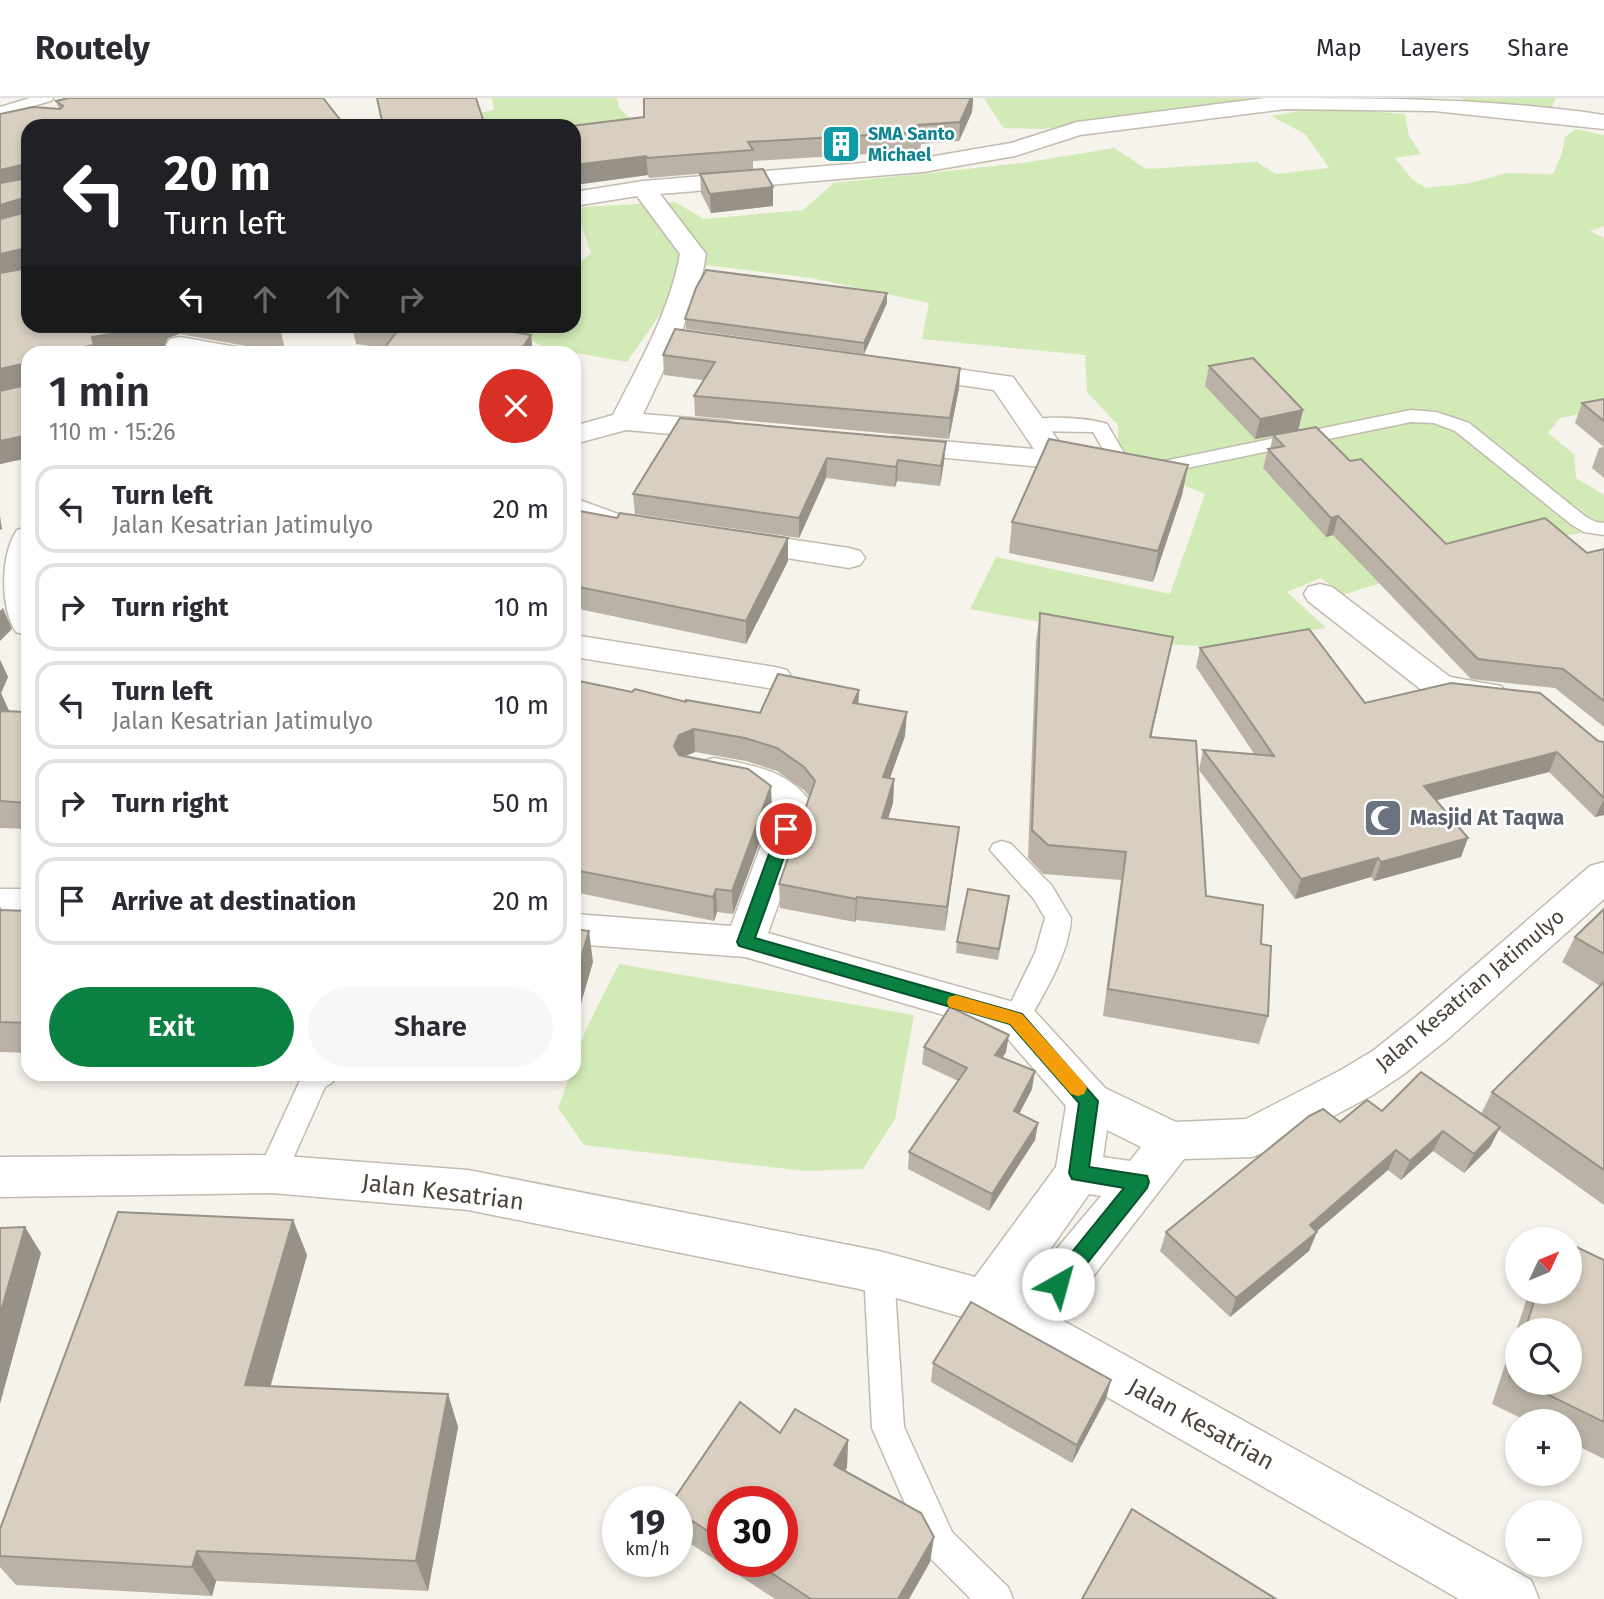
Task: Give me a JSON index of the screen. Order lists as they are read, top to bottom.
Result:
{
  "streets": {
    "street": ["Jalan Kesatrian Jatimulyo", "Jalan Kesatrian"]
  },
  "places": {
    "building": ["SMA Santo Michael"],
    "mosque": ["Masjid At Taqwa"]
  },
  "north": "top right",
  "page": {
    "header": "Routely",
    "nav": ["Map", "Layers", "Share"],
    "turn": ["20 m", "Turn left"],
    "heading": ["1 min", "110 m · 15:26"],
    "list": [
      {
        "name": "Turn left",
        "note": "Jalan Kesatrian Jatimulyo",
        "value": "20 m"
      },
      {
        "name": "Turn right",
        "value": "10 m"
      },
      {
        "name": "Turn left",
        "note": "Jalan Kesatrian Jatimulyo",
        "value": "10 m"
      },
      {
        "name": "Turn right",
        "value": "50 m"
      },
      {
        "name": "Arrive at destination",
        "value": "20 m"
      }
    ],
    "buttons": ["Exit", "Share"],
    "map_buttons": ["+", "−"],
    "speed": "19 km/h",
    "limit": "30"
  }
}
